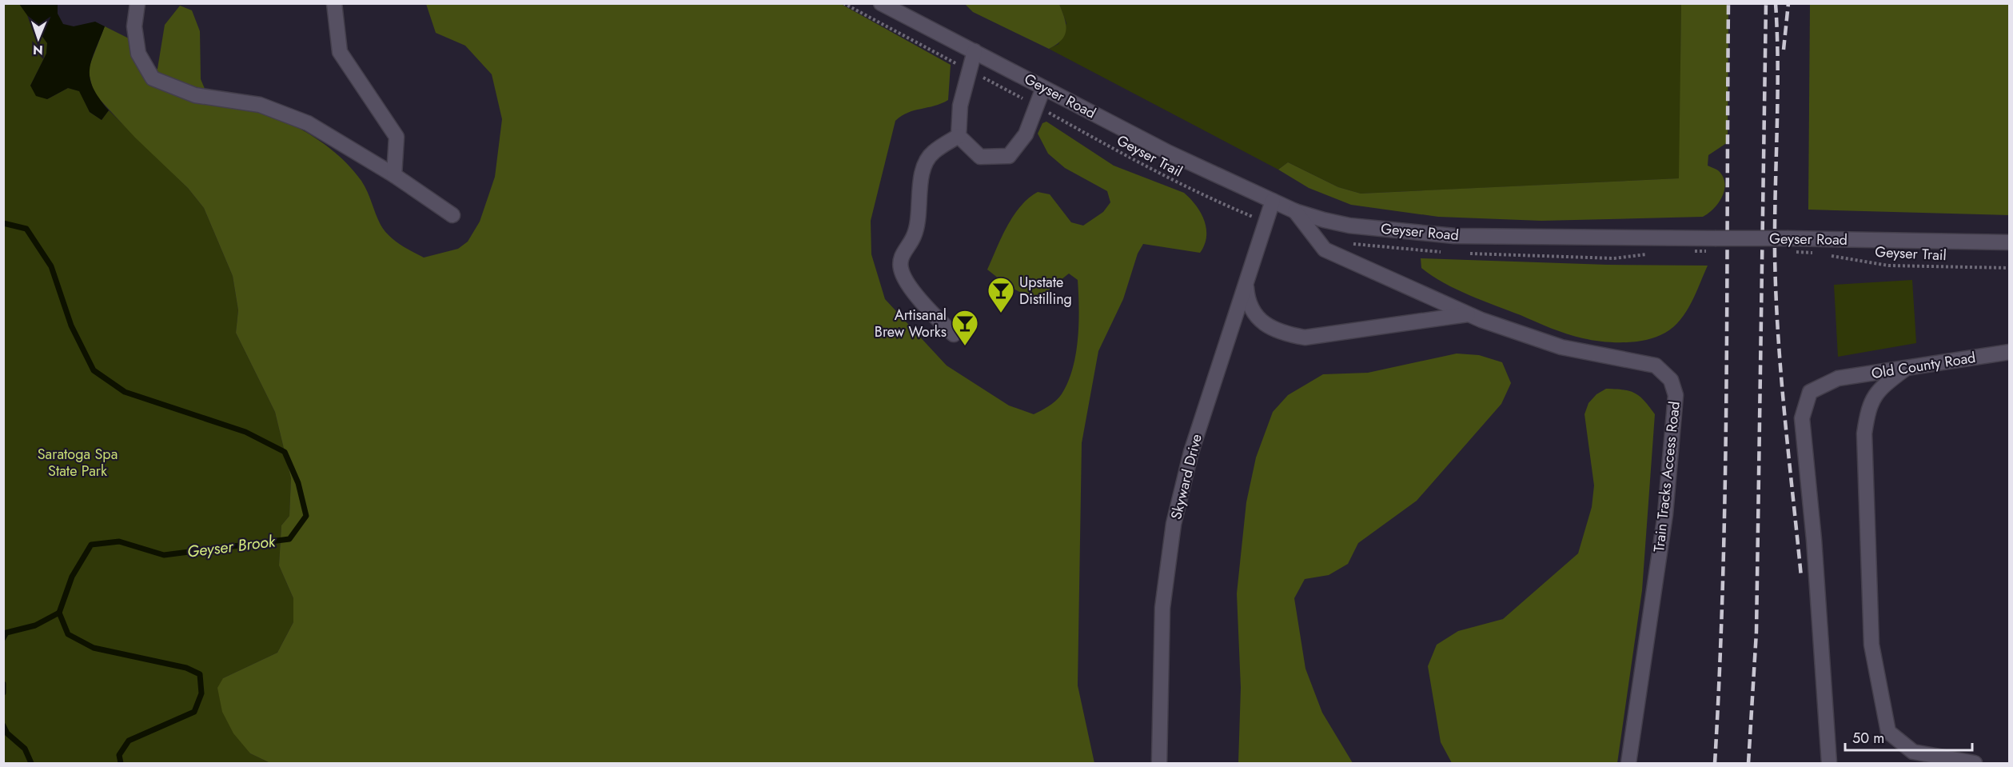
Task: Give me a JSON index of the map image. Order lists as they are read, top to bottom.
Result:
{
  "streets": {
    "street": [
      "Geyser Road",
      "Old County Road",
      "Skyward Drive",
      "Train Tracks Access Road"
    ],
    "path": ["Geyser Trail"]
  },
  "crossings": [
    ["Geyser Road", "Skyward Drive"],
    ["Geyser Road", "Train Tracks Access Road"]
  ],
  "water": ["Geyser Brook"],
  "parks": ["Saratoga Spa State Park"],
  "places": {
    "bar": ["Upstate Distilling", "Artisanal Brew Works"]
  },
  "scale_bar": "50 m",
  "north": "bottom"
}
